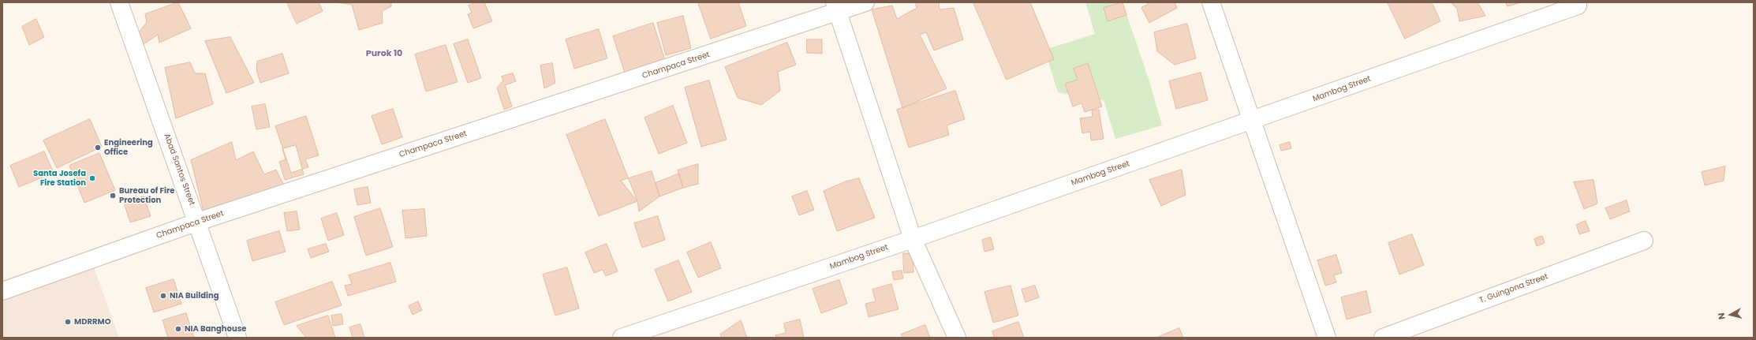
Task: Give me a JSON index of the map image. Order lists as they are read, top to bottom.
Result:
{
  "streets": {
    "street": [
      "Champaca Street",
      "Mambog Street",
      "Abad Santos Street",
      "T. Guingona Street"
    ]
  },
  "crossings": [
    ["Champaca Street", "Abad Santos Street"]
  ],
  "districts": ["Purok 10"],
  "places": [
    "Engineering Office",
    "Santa Josefa Fire Station",
    "Bureau of Fire Protection",
    "NIA Building",
    "MDRRMO",
    "NIA Banghouse"
  ],
  "north": "left"
}
